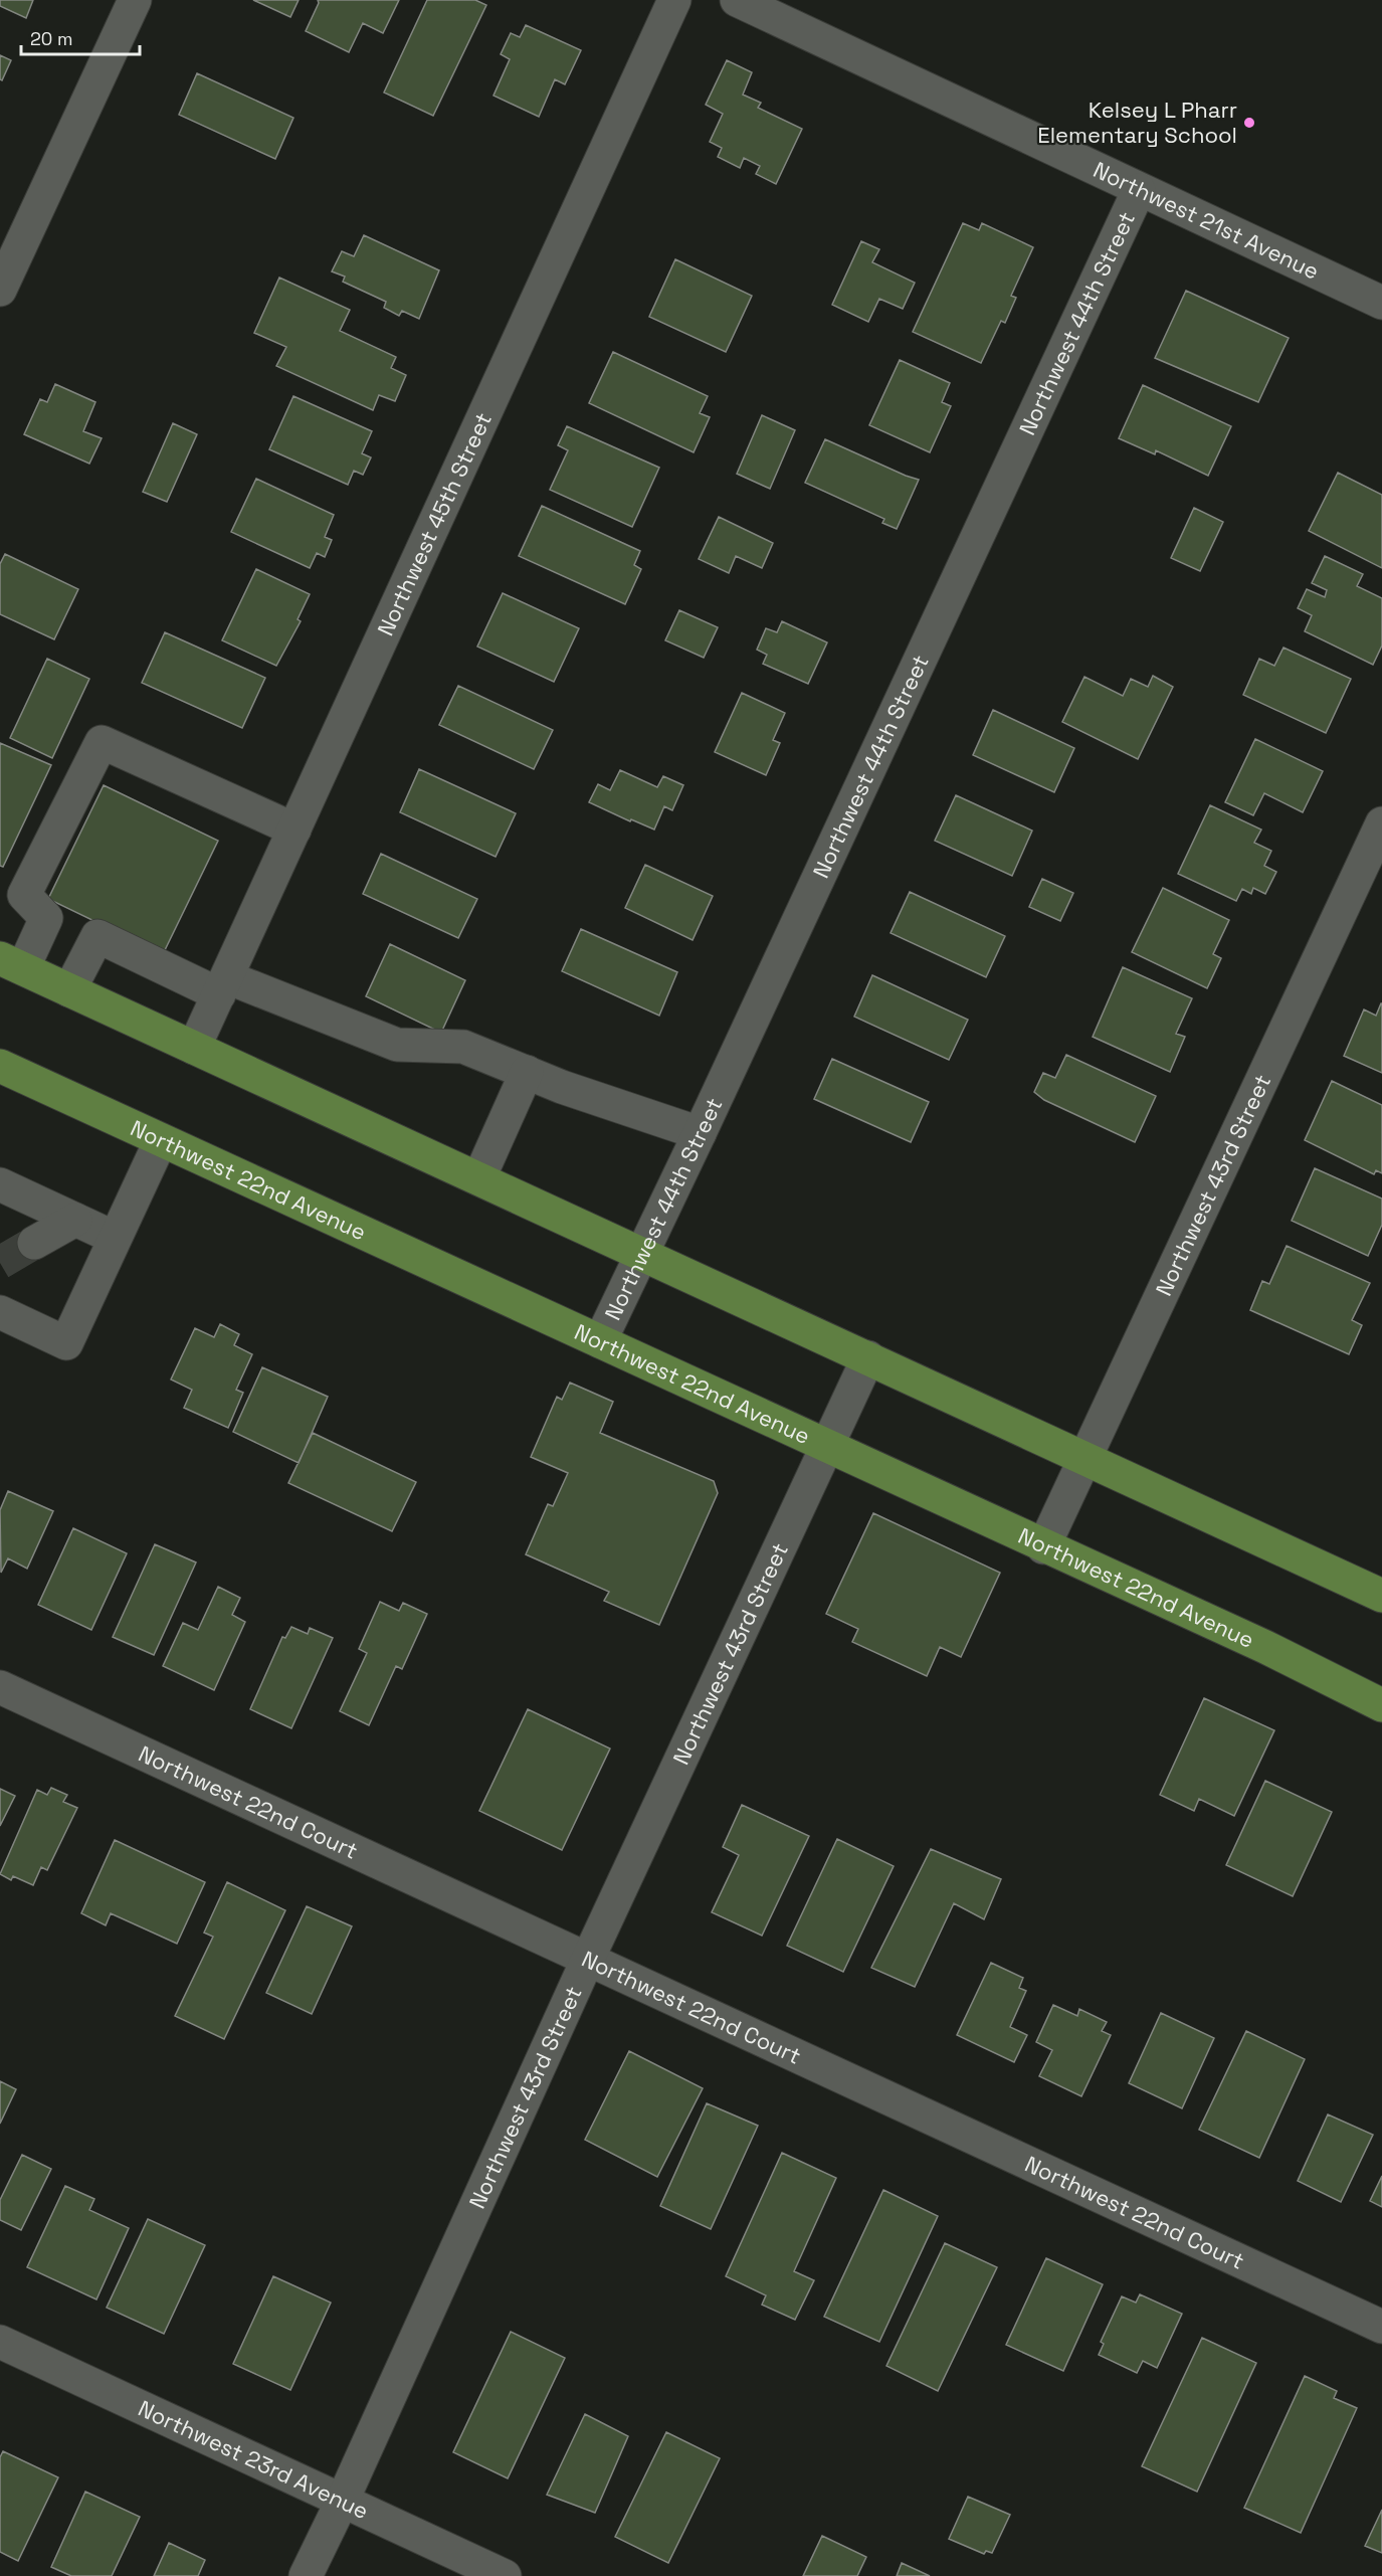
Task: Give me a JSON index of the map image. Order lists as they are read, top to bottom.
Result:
{
  "streets": {
    "main road": ["Northwest 22nd Avenue"],
    "street": [
      "Northwest 21st Avenue",
      "Northwest 44th Street",
      "Northwest 45th Street",
      "Northwest 43rd Street",
      "Northwest 22nd Court",
      "Northwest 23rd Avenue"
    ]
  },
  "crossings": [
    ["Northwest 21st Avenue", "Northwest 44th Street"],
    ["Northwest 44th Street", "Northwest 22nd Avenue"],
    ["Northwest 22nd Avenue", "Northwest 43rd Street"],
    ["Northwest 43rd Street", "Northwest 22nd Court"],
    ["Northwest 43rd Street", "Northwest 23rd Avenue"]
  ],
  "places": ["Kelsey L Pharr Elementary School"],
  "scale_bar": "20 m"
}
